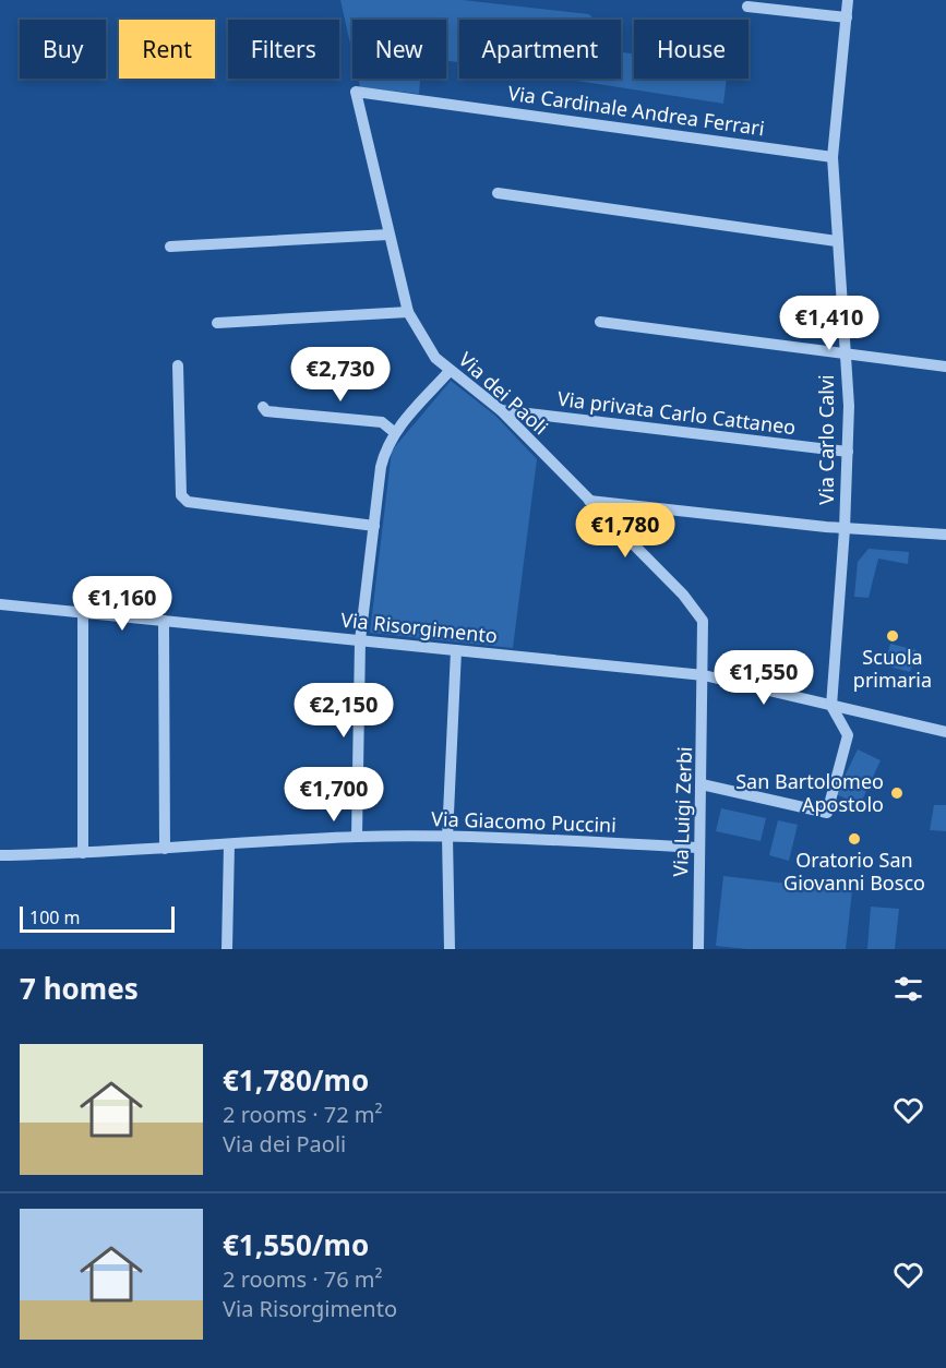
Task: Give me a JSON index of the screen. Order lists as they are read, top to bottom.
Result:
{
  "streets": {
    "street": [
      "Via Cardinale Andrea Ferrari",
      "Via dei Paoli",
      "Via privata Carlo Cattaneo",
      "Via Carlo Calvi",
      "Via Risorgimento",
      "Via Luigi Zerbi",
      "Via Giacomo Puccini"
    ]
  },
  "crossings": [
    ["Via Cardinale Andrea Ferrari", "Via dei Paoli"],
    ["Via Cardinale Andrea Ferrari", "Via Carlo Calvi"],
    ["Via dei Paoli", "Via privata Carlo Cattaneo"],
    ["Via dei Paoli", "Via Risorgimento"],
    ["Via dei Paoli", "Via Luigi Zerbi"],
    ["Via privata Carlo Cattaneo", "Via Carlo Calvi"],
    ["Via Carlo Calvi", "Via Risorgimento"],
    ["Via Risorgimento", "Via Luigi Zerbi"],
    ["Via Luigi Zerbi", "Via Giacomo Puccini"]
  ],
  "places": ["Scuola primaria", "San Bartolomeo Apostolo", "Oratorio San Giovanni Bosco"],
  "scale_bar": "100 m",
  "page": {
    "chip": [
      "Buy",
      "Rent",
      "Filters",
      "New",
      "Apartment",
      "House"
    ],
    "price": [
      "€1,410",
      "€2,730",
      "€1,780",
      "€1,160",
      "€1,550",
      "€2,150",
      "€1,700"
    ],
    "scale": "100 m",
    "heading": "7 homes",
    "list": [
      {
        "name": "€1,780/mo",
        "note": "2 rooms · 72 m² · Via dei Paoli"
      },
      {
        "name": "€1,550/mo",
        "note": "2 rooms · 76 m² · Via Risorgimento"
      }
    ]
  }
}
